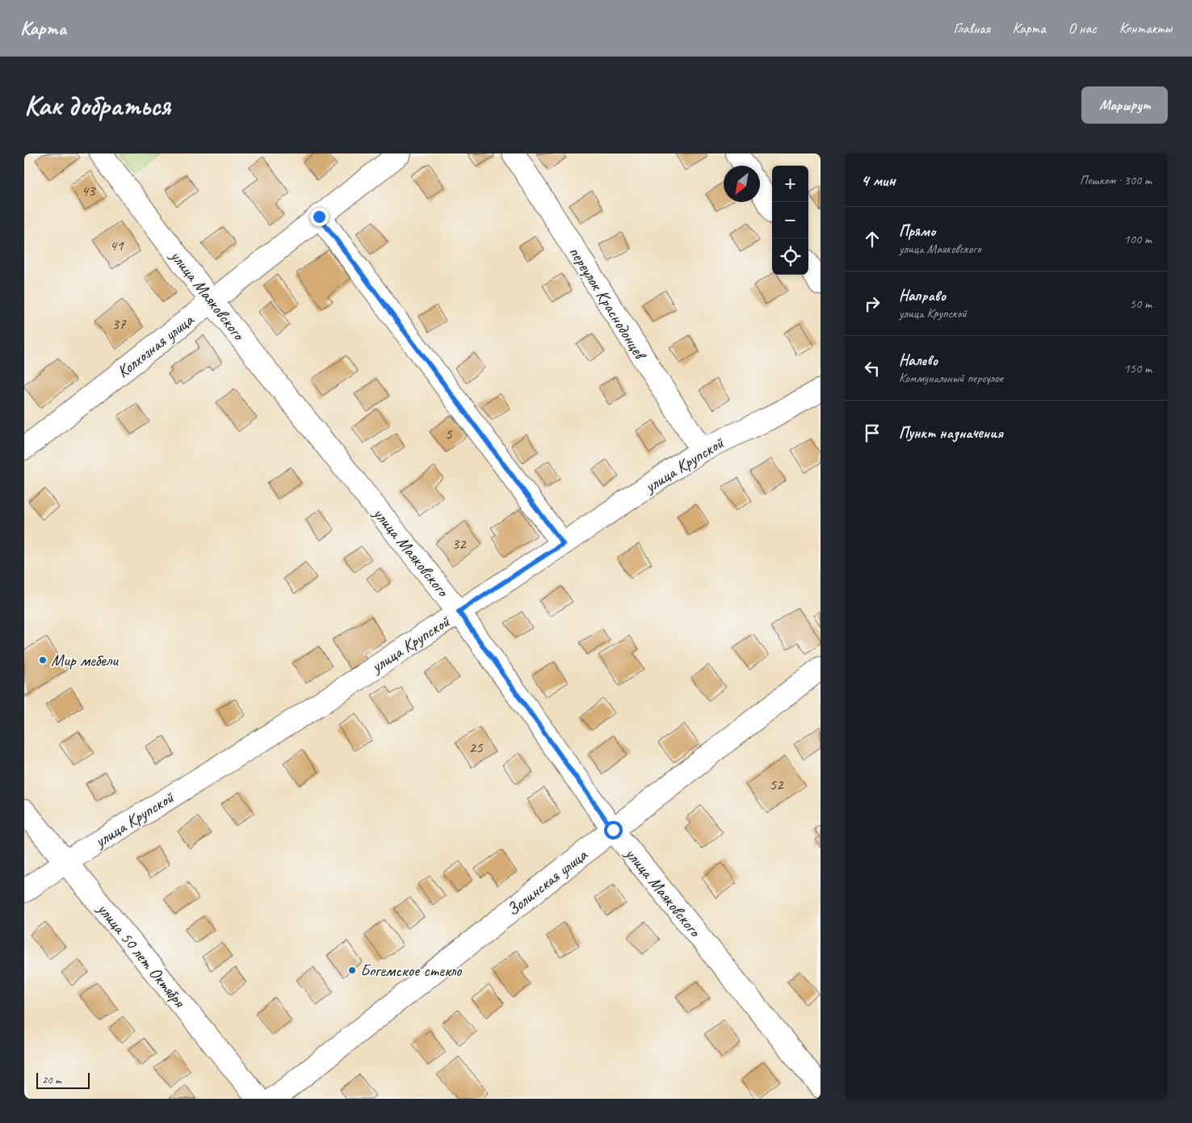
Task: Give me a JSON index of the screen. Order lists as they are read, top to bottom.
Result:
{
  "streets": {
    "street": [
      "улица Маяковского",
      "переулок Краснодонцев",
      "Колхозная улица",
      "улица Крупской",
      "Золинская улица",
      "улица 50 лет Октября"
    ]
  },
  "crossings": [
    ["улица Маяковского", "Колхозная улица"],
    ["улица Маяковского", "улица Крупской"],
    ["улица Маяковского", "Золинская улица"],
    ["переулок Краснодонцев", "улица Крупской"],
    ["улица Крупской", "улица 50 лет Октября"]
  ],
  "places": ["Мир мебели", "Богемское стекло"],
  "house_numbers": [
    "43",
    "41",
    "37",
    "5",
    "32",
    "25",
    "52"
  ],
  "scale_bar": "20 m",
  "north": "bottom left",
  "page": {
    "header": "Карта",
    "nav": [
      "Главная",
      "Карта",
      "О нас",
      "Контакты"
    ],
    "buttons": "Маршрут",
    "title": "Как добраться",
    "heading": ["4 мин", "Пешком · 300 m"],
    "map_buttons": ["+", "−"],
    "list": [
      ["Прямо", "улица Маяковского", "100 m"],
      ["Направо", "улица Крупской", "50 m"],
      ["Налево", "Коммунальный переулок", "150 m"],
      "Пункт назначения"
    ],
    "scale": "20 m"
  }
}
